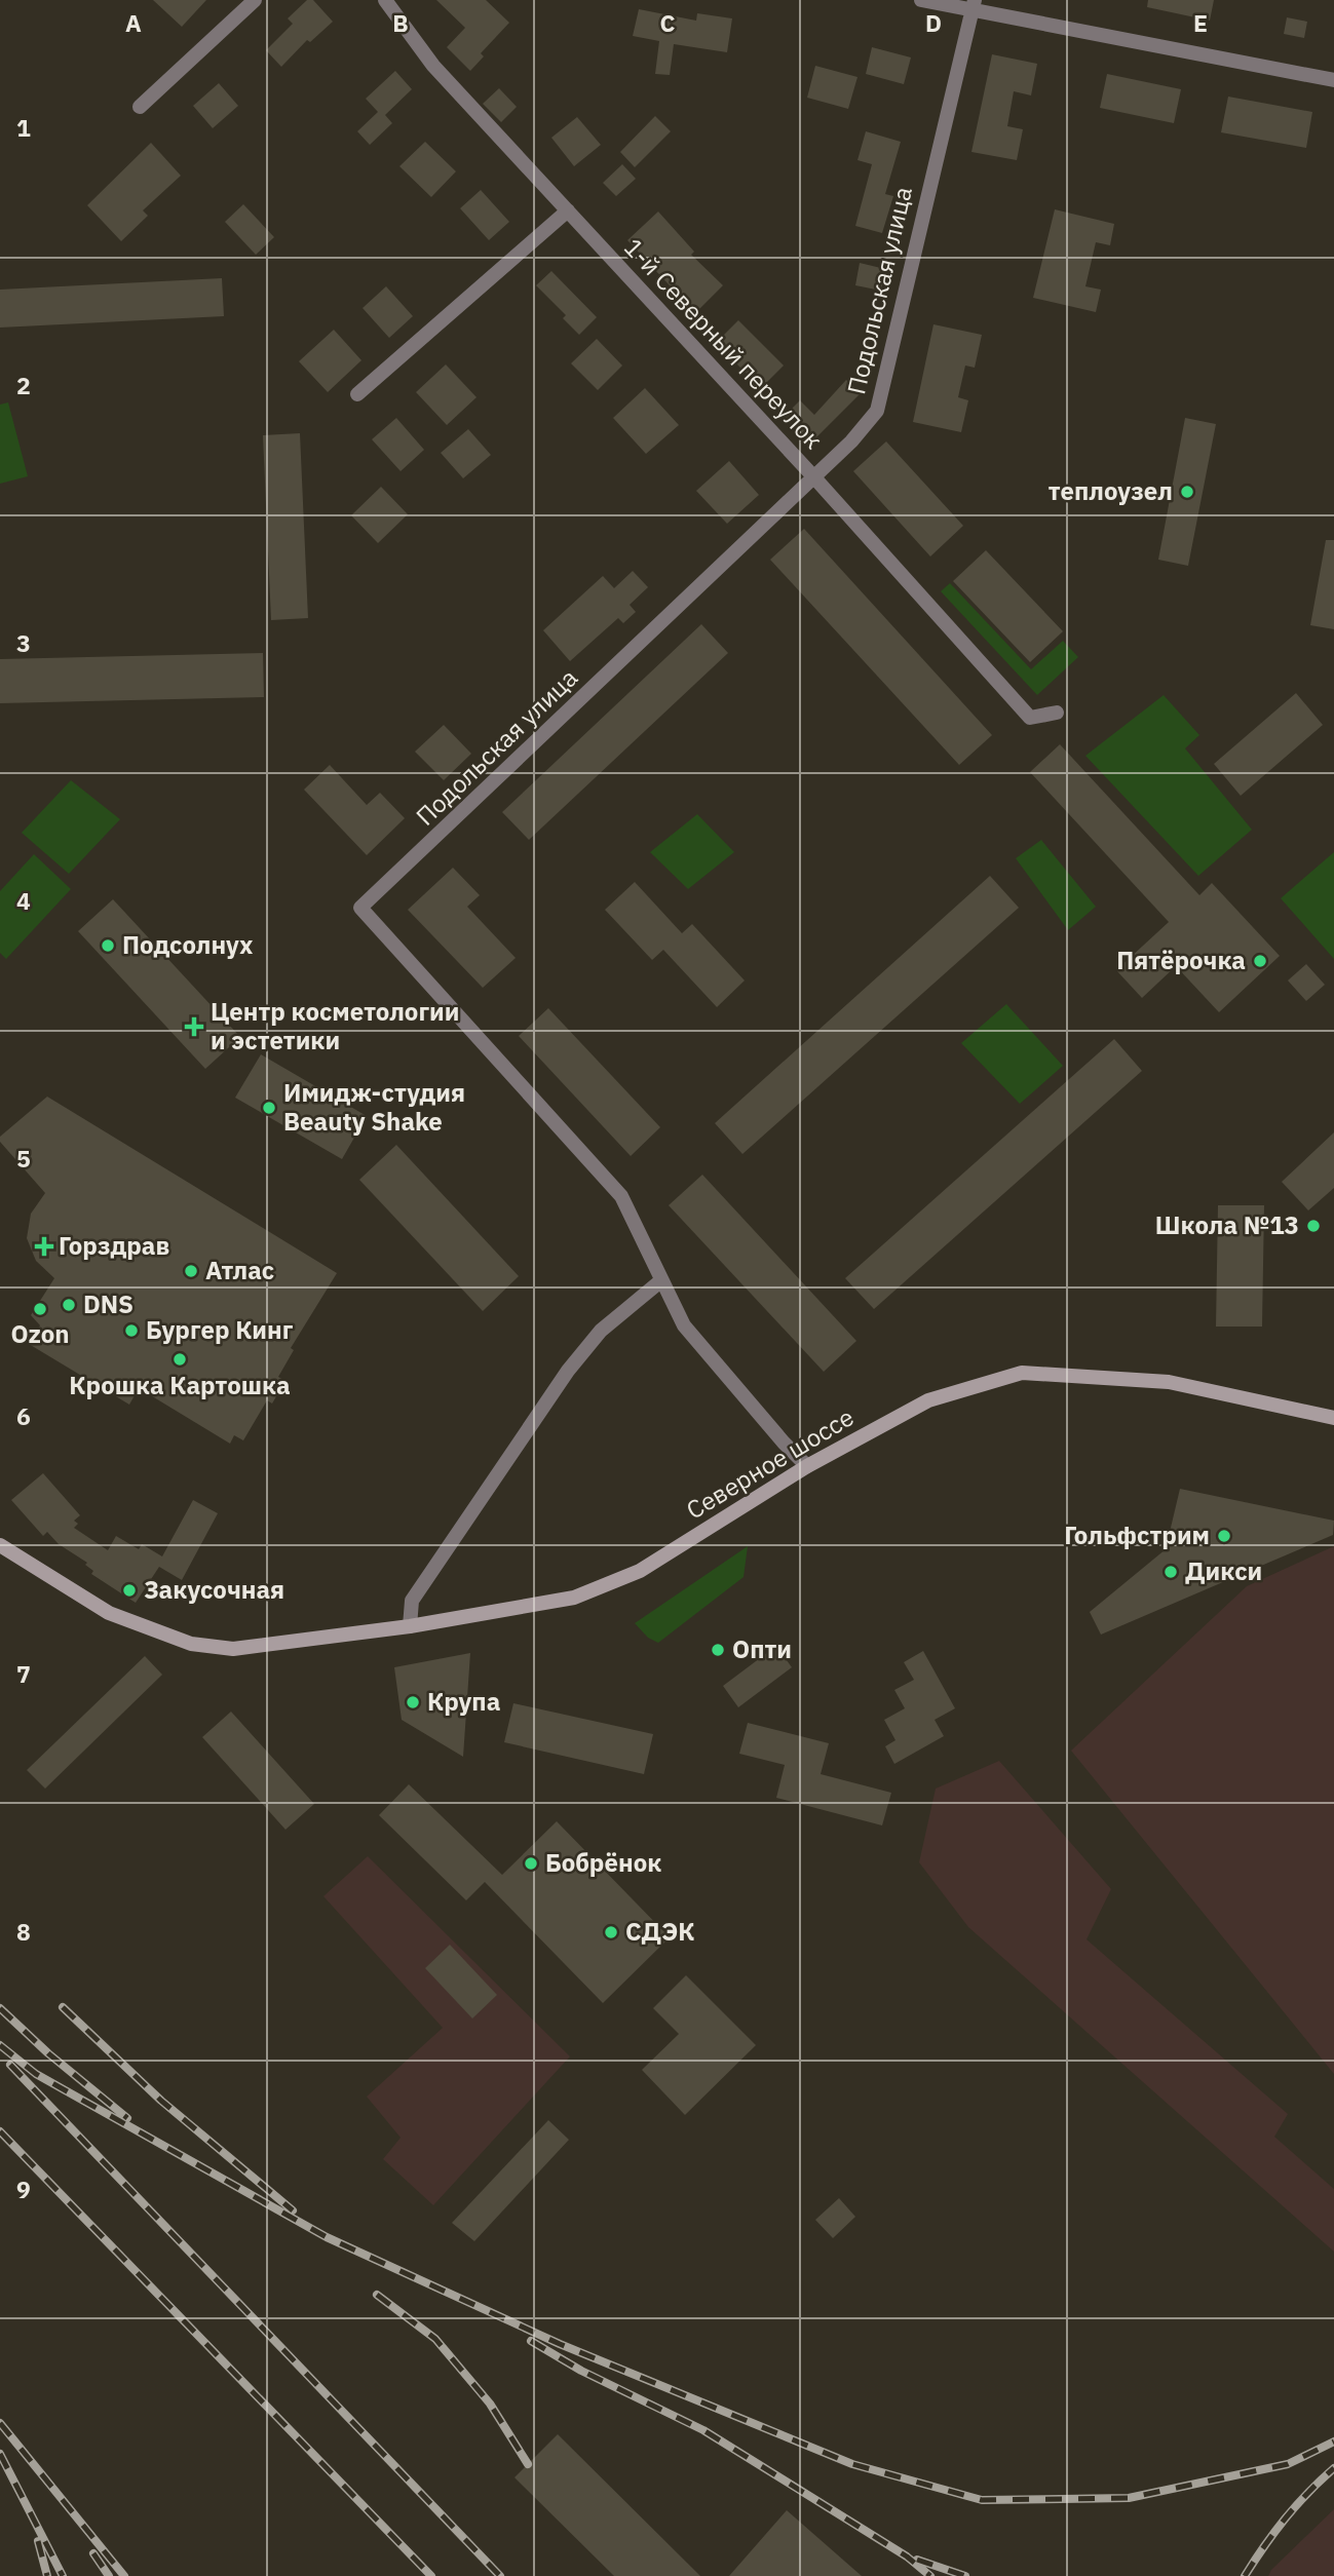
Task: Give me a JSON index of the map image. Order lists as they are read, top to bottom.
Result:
{
  "streets": {
    "main road": ["Северное шоссе"],
    "street": ["Подольская улица", "1-й Северный переулок"]
  },
  "crossings": [
    ["Подольская улица", "1-й Северный переулок"],
    ["Подольская улица", "Северное шоссе"]
  ],
  "places": {
    "other": [
      "теплоузел",
      "Подсолнух",
      "Пятёрочка",
      "Имидж-студия Beauty Shake",
      "Школа №13",
      "Атлас",
      "DNS",
      "Ozon",
      "Бургер Кинг",
      "Крошка Картошка",
      "Гольфстрим",
      "Дикси",
      "Закусочная",
      "Опти",
      "Крупа",
      "Бобрёнок",
      "СДЭК"
    ],
    "health": ["Центр косметологии и эстетики", "Горздрав"]
  },
  "grid": {
    "columns": [
      "A",
      "B",
      "C",
      "D",
      "E"
    ],
    "rows": [
      "1",
      "2",
      "3",
      "4",
      "5",
      "6",
      "7",
      "8",
      "9"
    ]
  }
}
